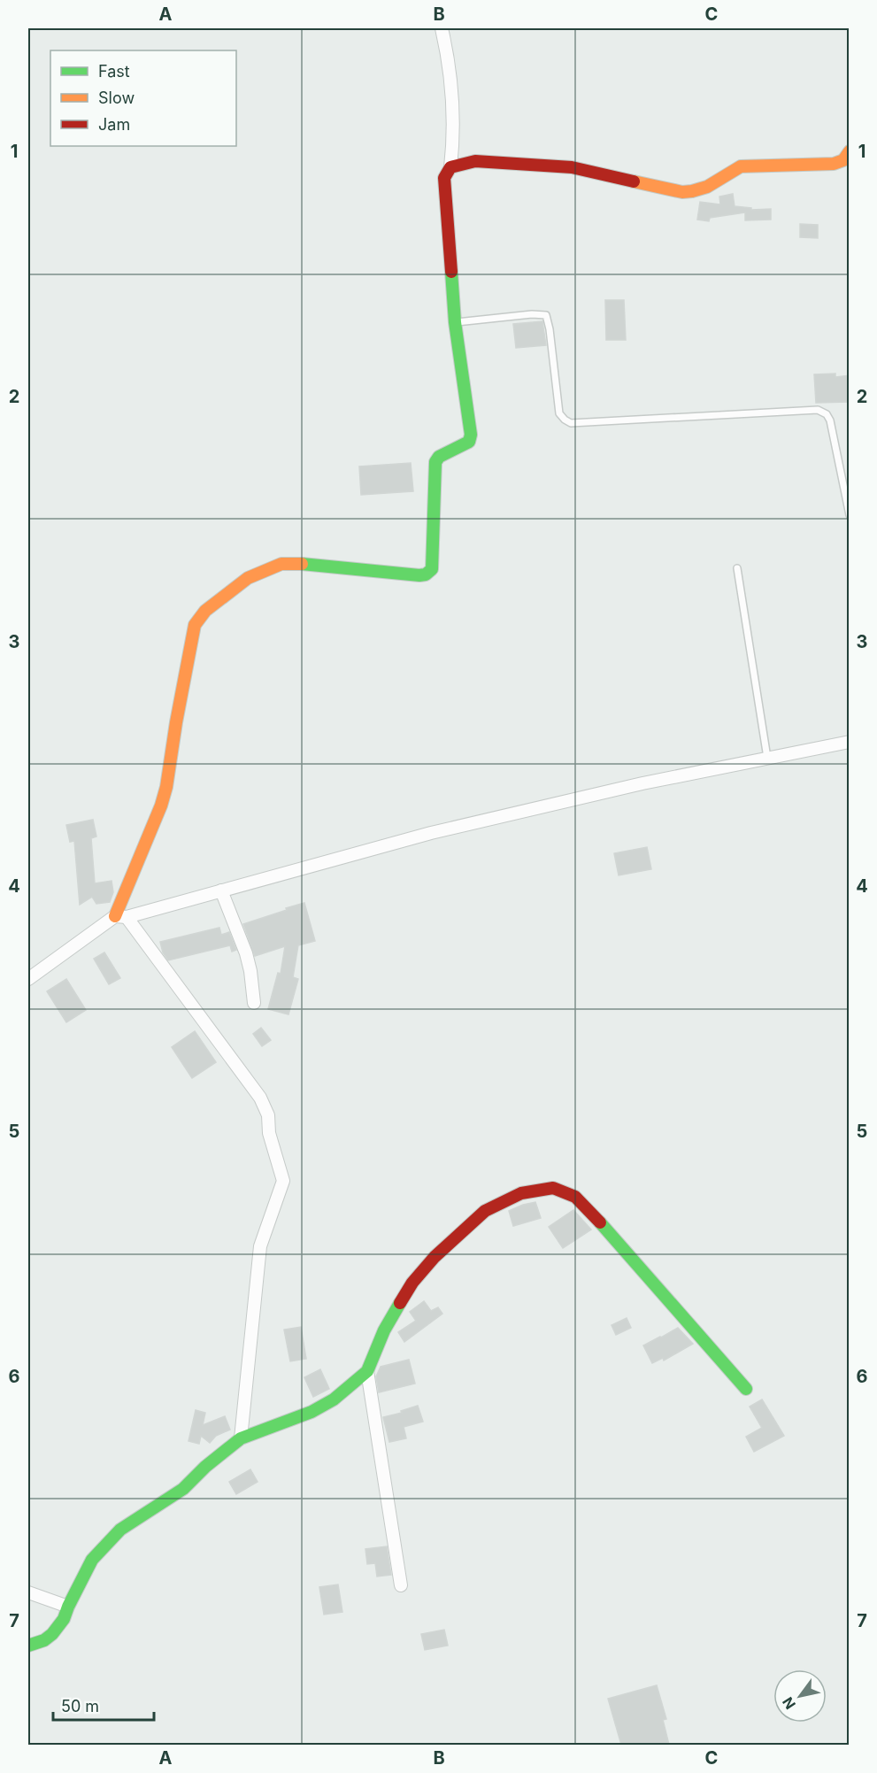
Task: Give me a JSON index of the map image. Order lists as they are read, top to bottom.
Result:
{
  "legend": ["Fast", "Slow", "Jam"],
  "scale_bar": "50 m",
  "north": "bottom left",
  "grid": {
    "columns": ["A", "B", "C"],
    "rows": [
      "1",
      "2",
      "3",
      "4",
      "5",
      "6",
      "7"
    ]
  }
}
